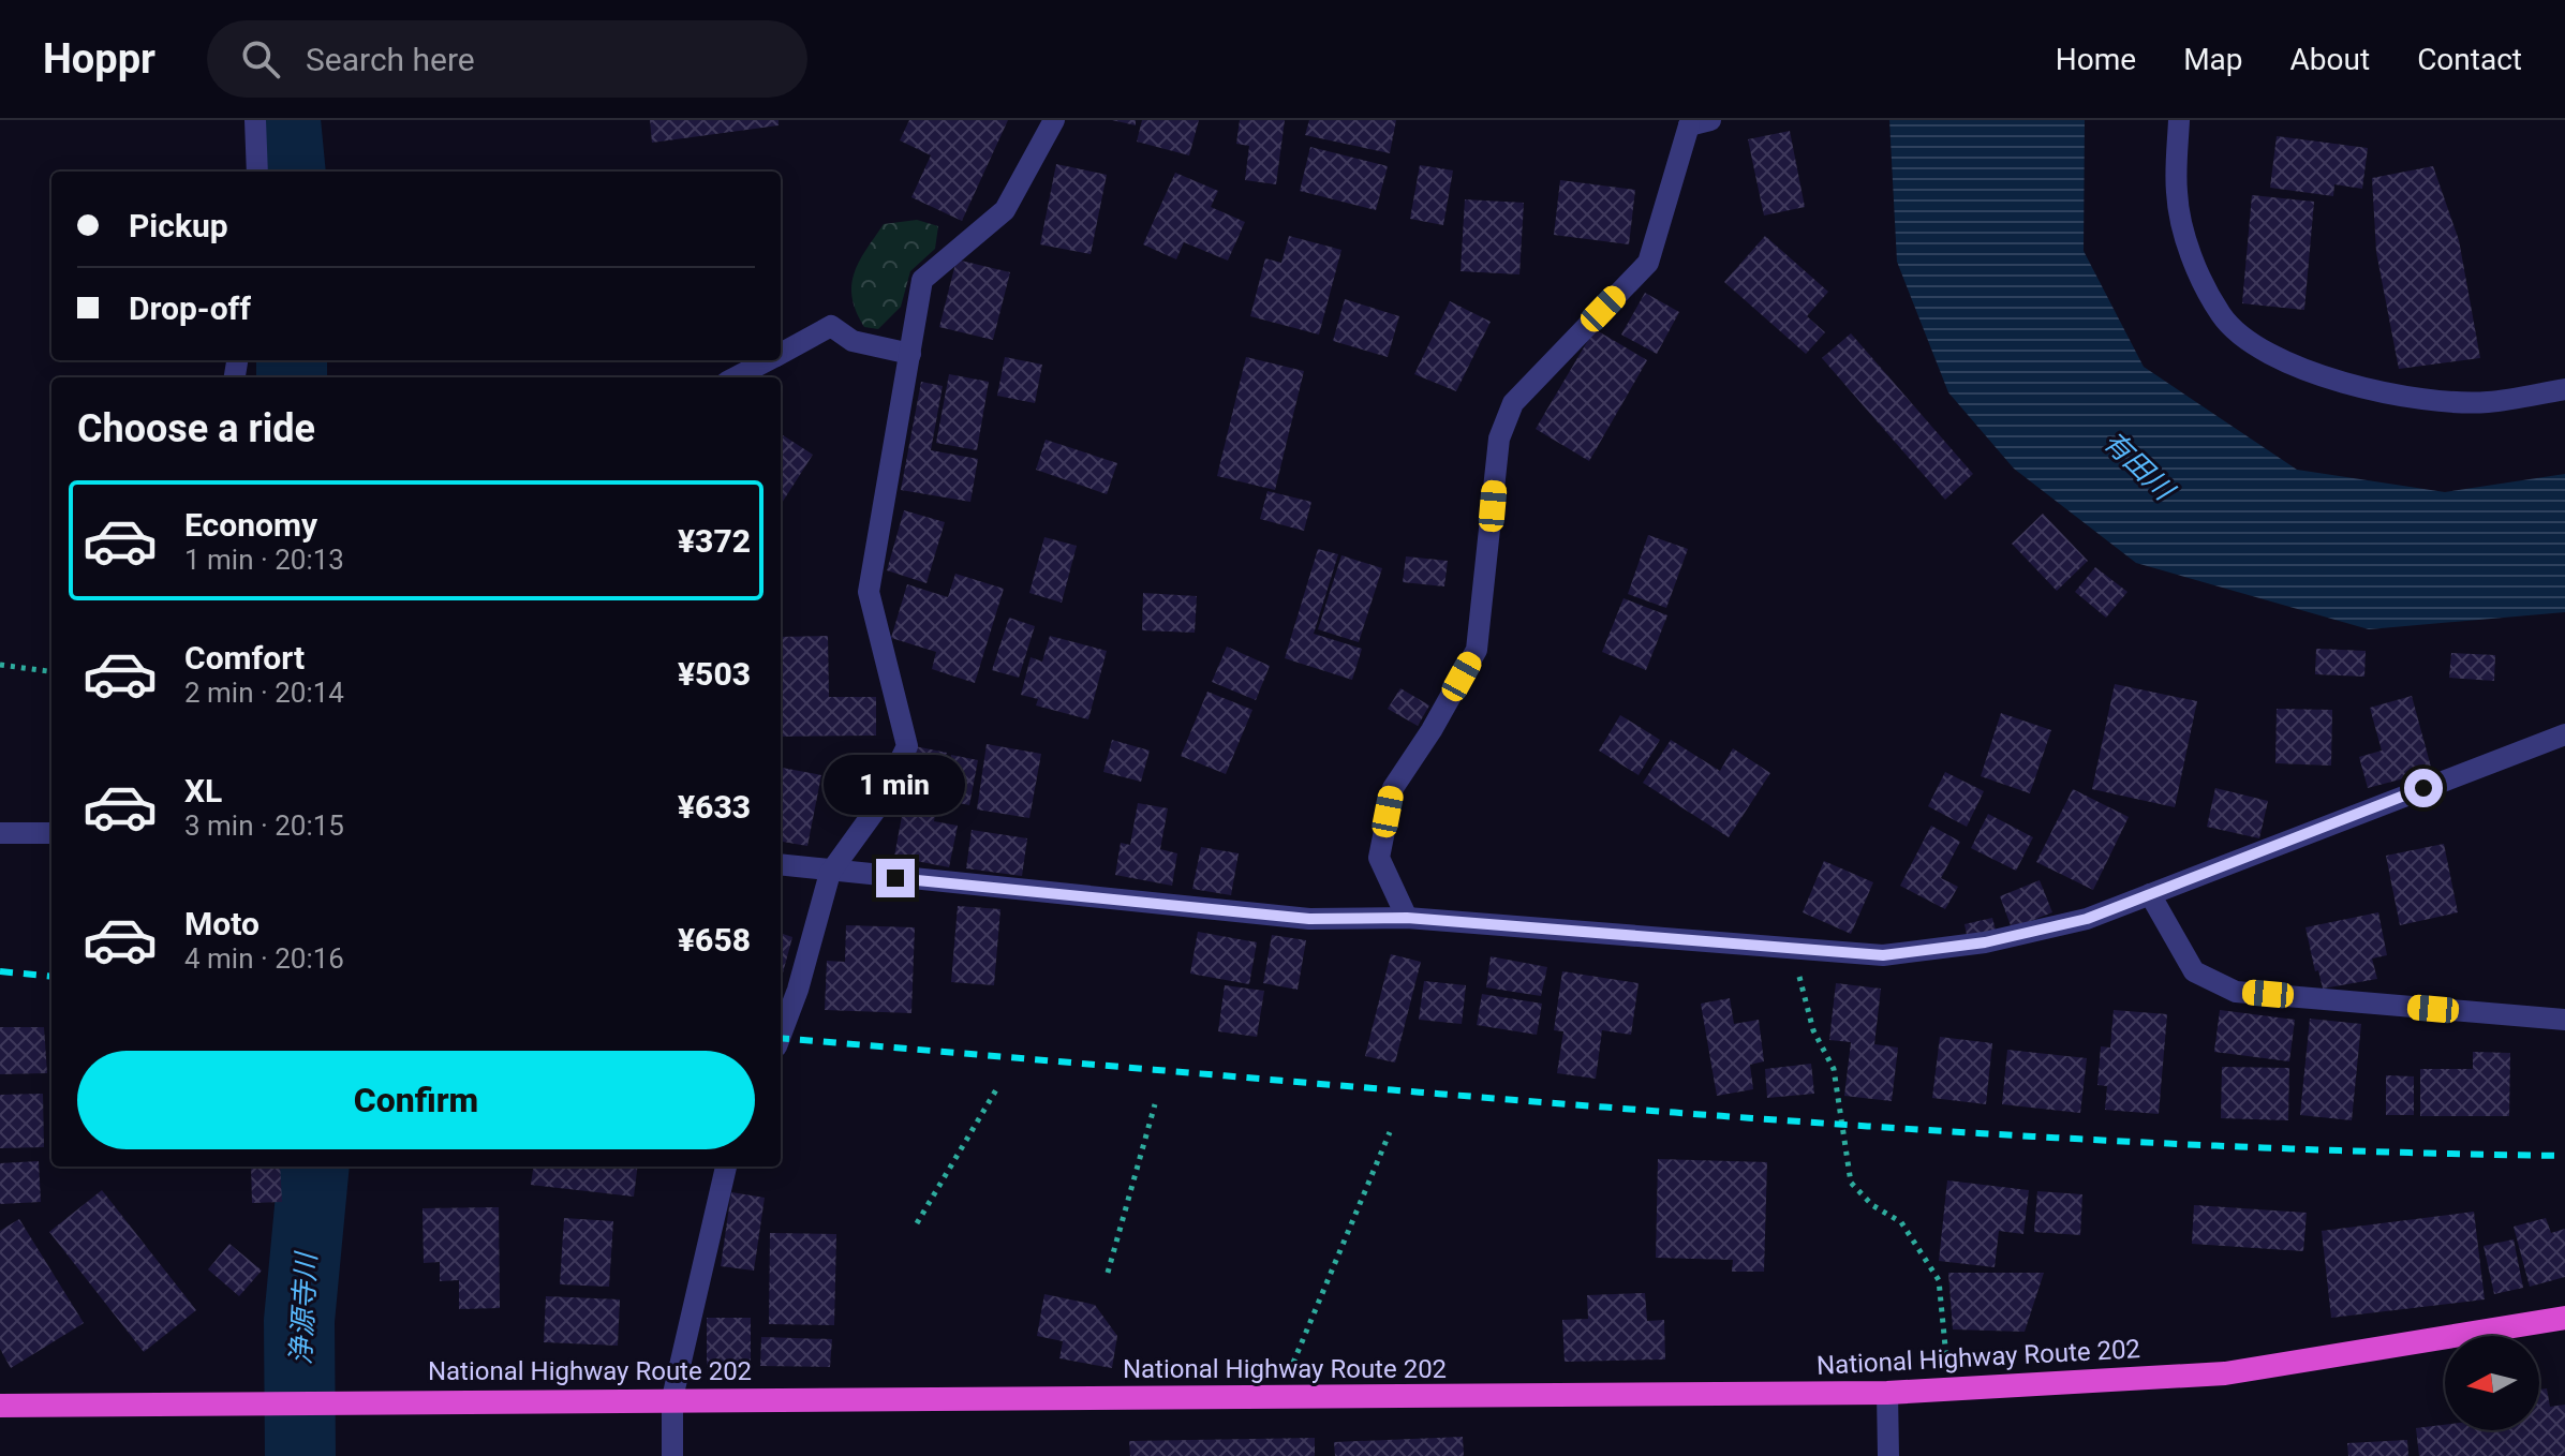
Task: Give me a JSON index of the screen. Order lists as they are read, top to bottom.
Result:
{
  "streets": {
    "highway": ["National Highway Route 202"]
  },
  "water": ["有田川", "浄源寺川"],
  "north": "left",
  "page": {
    "header": "Hoppr",
    "search": "Search here",
    "nav": [
      "Home",
      "Map",
      "About",
      "Contact"
    ],
    "banner": ["Pickup", "Drop-off"],
    "heading": "Choose a ride",
    "list": [
      {
        "name": "Economy",
        "note": "1 min · 20:13",
        "value": "¥372"
      },
      {
        "name": "Comfort",
        "note": "2 min · 20:14",
        "value": "¥503"
      },
      {
        "name": "XL",
        "note": "3 min · 20:15",
        "value": "¥633"
      },
      {
        "name": "Moto",
        "note": "4 min · 20:16",
        "value": "¥658"
      }
    ],
    "bubble": "1 min",
    "buttons": "Confirm"
  }
}
